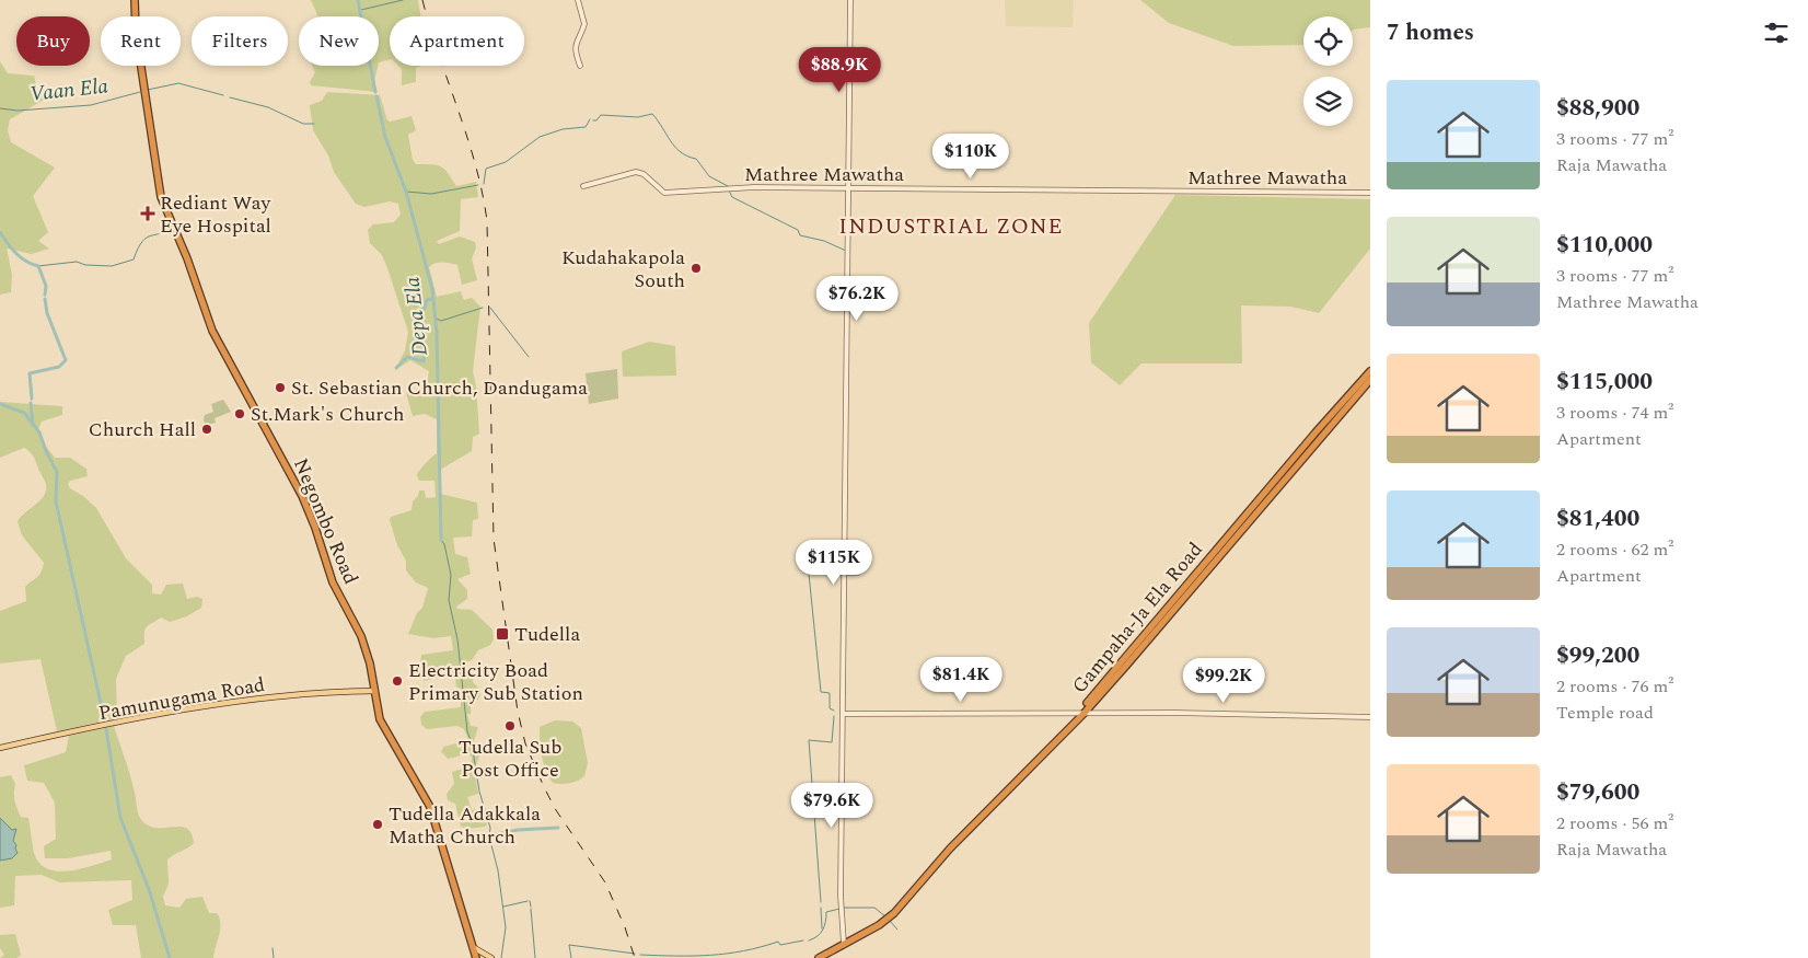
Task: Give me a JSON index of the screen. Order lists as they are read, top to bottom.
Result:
{
  "streets": {
    "highway": ["Negombo Road", "Gampaha-Ja Ela Road"],
    "main road": ["Pamunugama Road"],
    "street": ["Mathree Mawatha"]
  },
  "crossings": [
    ["Negombo Road", "Pamunugama Road"]
  ],
  "districts": ["INDUSTRIAL ZONE"],
  "water": ["Vaan Ela", "Depa Ela"],
  "places": {
    "health": ["Rediant Way Eye Hospital"],
    "other": [
      "Kudahakapola South",
      "St. Sebastian Church, Dandugama",
      "St.Mark's Church",
      "Church Hall",
      "Electricity Boad Primary Sub Station",
      "Tudella Sub Post Office",
      "Tudella Adakkala Matha Church"
    ],
    "transit": ["Tudella"]
  },
  "page": {
    "heading": "7 homes",
    "chip": [
      "Buy",
      "Rent",
      "Filters",
      "New",
      "Apartment"
    ],
    "price": [
      "$88.9K",
      "$110K",
      "$76.2K",
      "$115K",
      "$81.4K",
      "$99.2K",
      "$79.6K"
    ],
    "list": [
      {
        "name": "$88,900",
        "note": "3 rooms · 77 m² · Raja Mawatha"
      },
      {
        "name": "$110,000",
        "note": "3 rooms · 77 m² · Mathree Mawatha"
      },
      {
        "name": "$115,000",
        "note": "3 rooms · 74 m² · Apartment"
      },
      {
        "name": "$81,400",
        "note": "2 rooms · 62 m² · Apartment"
      },
      {
        "name": "$99,200",
        "note": "2 rooms · 76 m² · Temple road"
      },
      {
        "name": "$79,600",
        "note": "2 rooms · 56 m² · Raja Mawatha"
      }
    ]
  }
}
